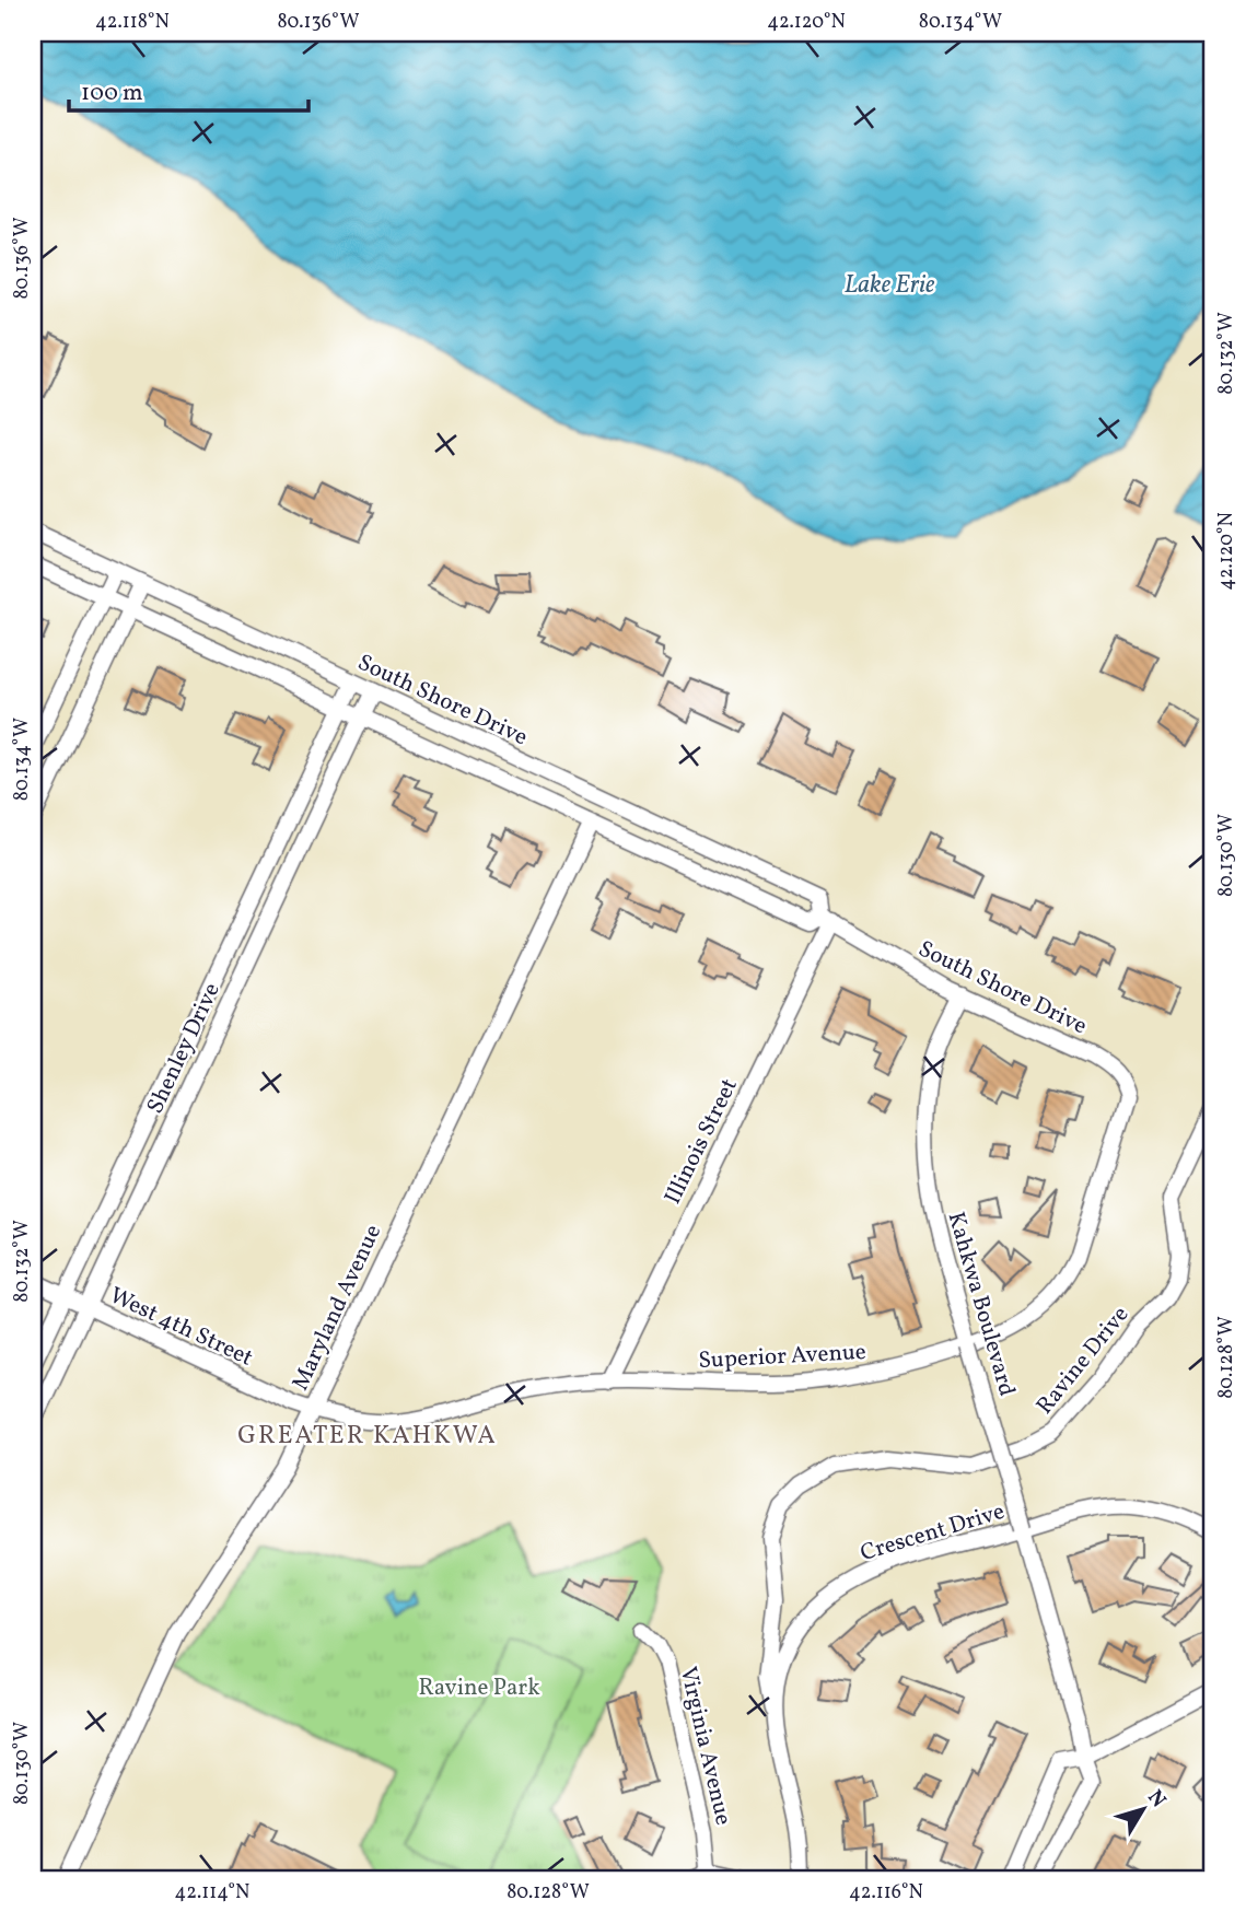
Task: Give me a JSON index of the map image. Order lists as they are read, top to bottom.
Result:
{
  "streets": {
    "street": [
      "South Shore Drive",
      "Shenley Drive",
      "Illinois Street",
      "Kahkwa Boulevard",
      "Maryland Avenue",
      "West 4th Street",
      "Superior Avenue",
      "Ravine Drive",
      "Crescent Drive",
      "Virginia Avenue"
    ]
  },
  "crossings": [
    ["South Shore Drive", "Shenley Drive"],
    ["South Shore Drive", "Illinois Street"],
    ["South Shore Drive", "Kahkwa Boulevard"],
    ["South Shore Drive", "Maryland Avenue"],
    ["South Shore Drive", "Superior Avenue"],
    ["Shenley Drive", "West 4th Street"],
    ["Illinois Street", "Superior Avenue"],
    ["Kahkwa Boulevard", "Superior Avenue"],
    ["Kahkwa Boulevard", "Crescent Drive"],
    ["Maryland Avenue", "West 4th Street"],
    ["Maryland Avenue", "Superior Avenue"],
    ["West 4th Street", "Superior Avenue"],
    ["Ravine Drive", "Crescent Drive"]
  ],
  "districts": ["GREATER KAHKWA"],
  "water": ["Lake Erie"],
  "parks": ["Ravine Park"],
  "scale_bar": "100 m",
  "north": "top right",
  "coordinates": [
    "42.118°N",
    "80.136°W",
    "42.120°N",
    "80.134°W",
    "80.132°W",
    "80.130°W",
    "80.128°W",
    "42.114°N",
    "42.116°N"
  ]
}
